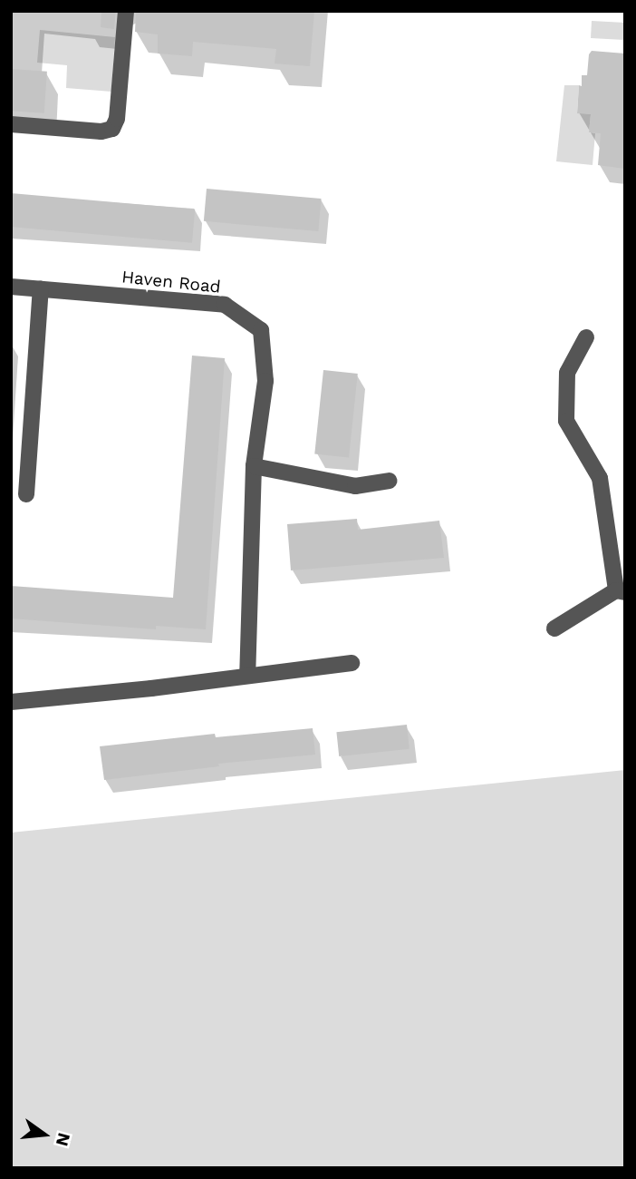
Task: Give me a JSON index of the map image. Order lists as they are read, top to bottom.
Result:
{
  "streets": {
    "street": ["Haven Road"]
  },
  "north": "right"
}
